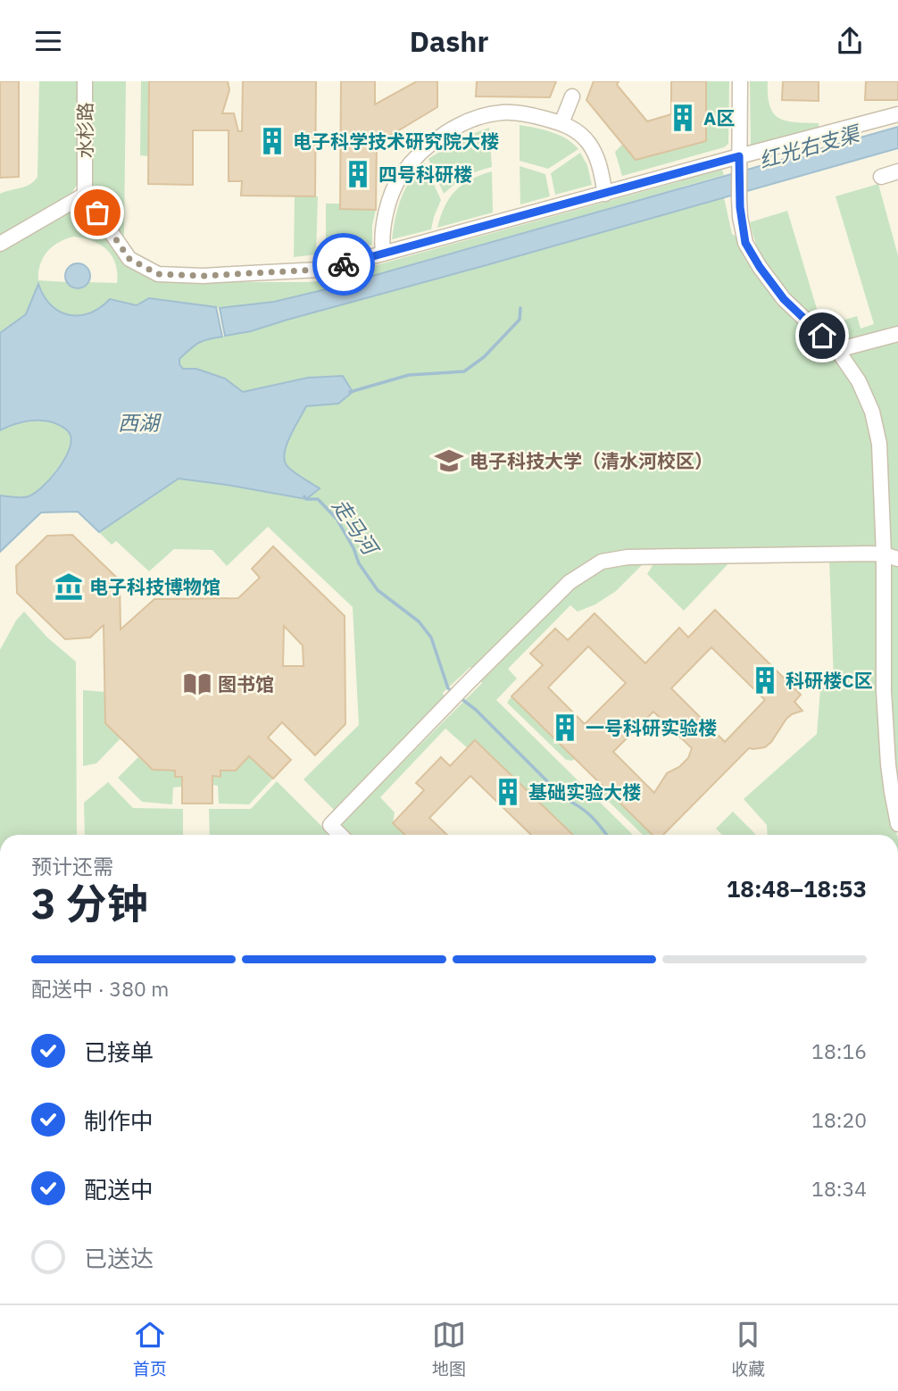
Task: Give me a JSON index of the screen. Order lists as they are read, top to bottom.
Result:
{
  "streets": {
    "street": ["水杉路"]
  },
  "water": ["红光右支渠", "西湖", "走马河"],
  "places": {
    "building": [
      "A区",
      "电子科学技术研究院大楼",
      "四号科研楼",
      "科研楼C区",
      "一号科研实验楼",
      "基础实验大楼"
    ],
    "school or university": ["电子科技大学（清水河校区）"],
    "museum": ["电子科技博物馆"],
    "library": ["图书馆"]
  },
  "page": {
    "header": "Dashr",
    "heading": ["3 分钟", "预计还需", "18:48–18:53"],
    "bar": "配送中 · 380 m",
    "list": [
      ["已接单", "18:16"],
      ["制作中", "18:20"],
      ["配送中", "18:34"],
      "已送达"
    ],
    "tabs": ["首页", "地图", "收藏"]
  }
}
